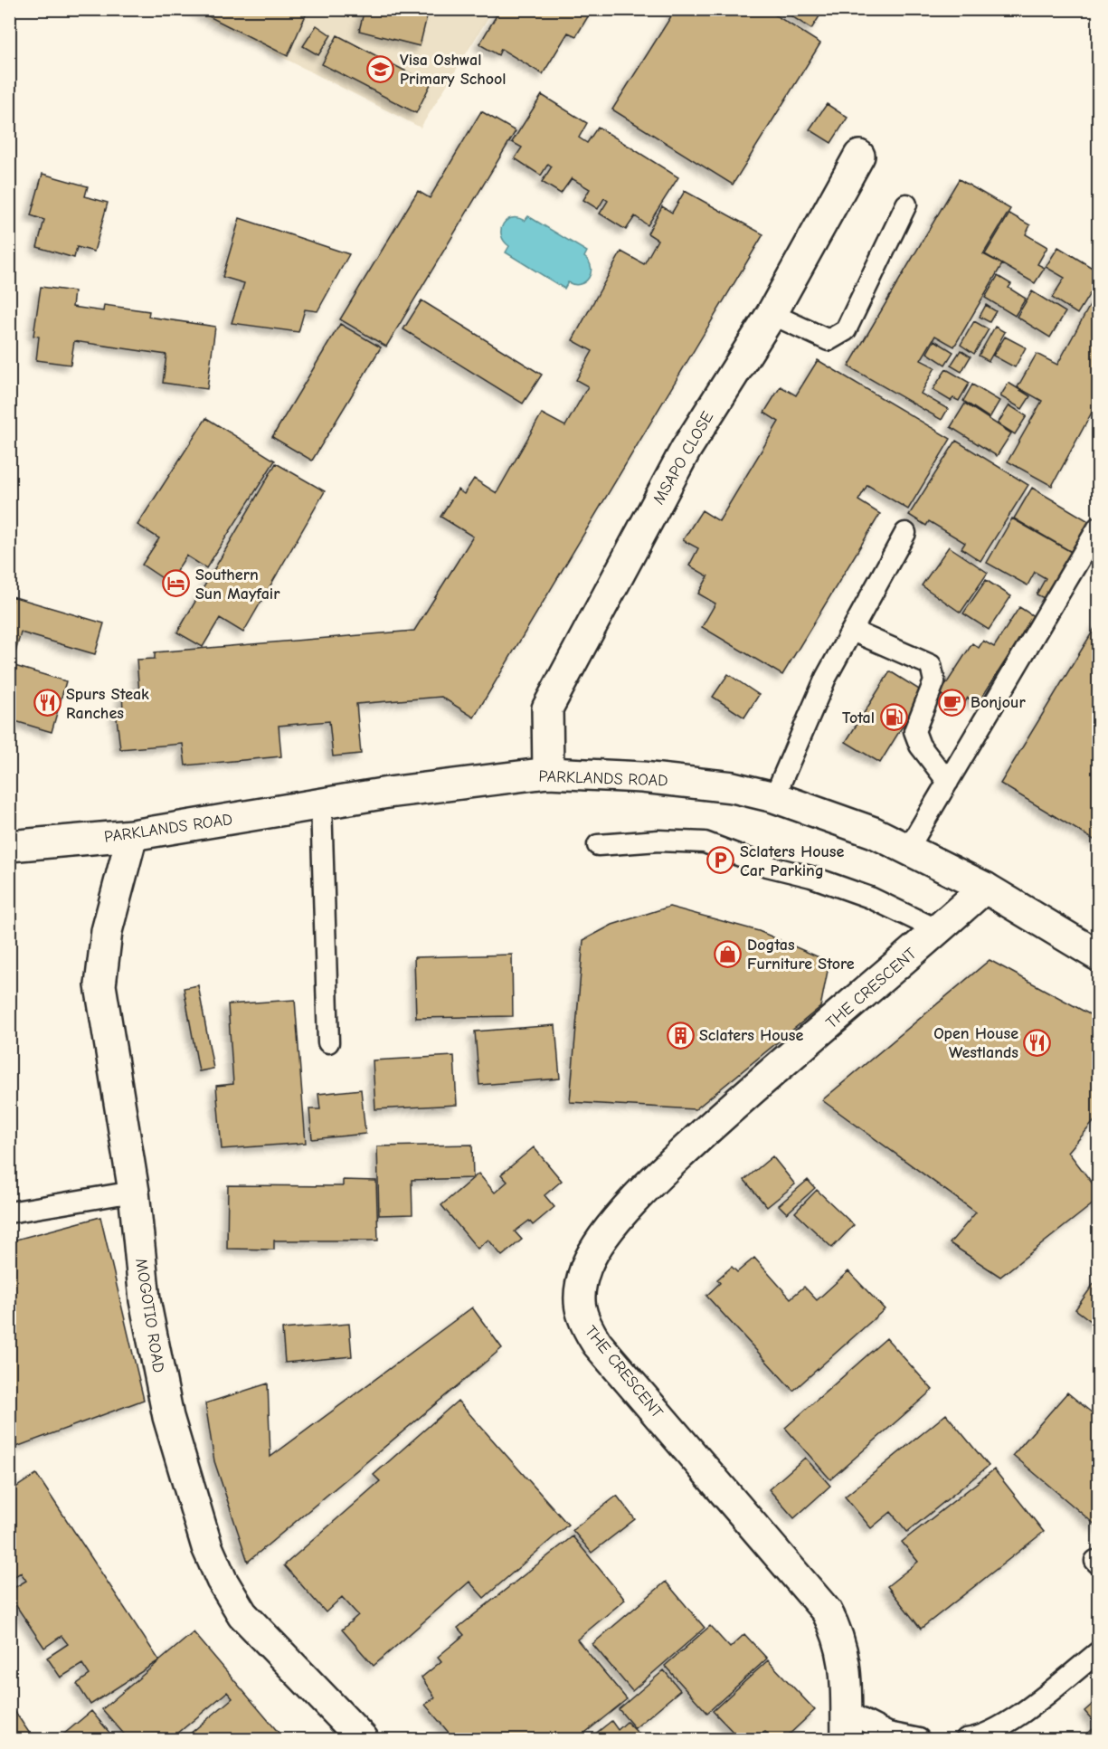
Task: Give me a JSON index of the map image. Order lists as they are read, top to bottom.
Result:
{
  "streets": {
    "street": [
      "MSAPO CLOSE",
      "PARKLANDS ROAD",
      "THE CRESCENT",
      "MOGOTIO ROAD"
    ]
  },
  "crossings": [
    ["MSAPO CLOSE", "PARKLANDS ROAD"],
    ["PARKLANDS ROAD", "THE CRESCENT"],
    ["PARKLANDS ROAD", "MOGOTIO ROAD"]
  ],
  "places": {
    "school or university": ["Visa Oshwal Primary School"],
    "hotel": ["Southern Sun Mayfair"],
    "cafe": ["Bonjour"],
    "restaurant": ["Spurs Steak Ranches", "Open House Westlands"],
    "fuel station": ["Total"],
    "parking": ["Sclaters House Car Parking"],
    "shop": ["Dogtas Furniture Store"],
    "building": ["Sclaters House"]
  }
}
